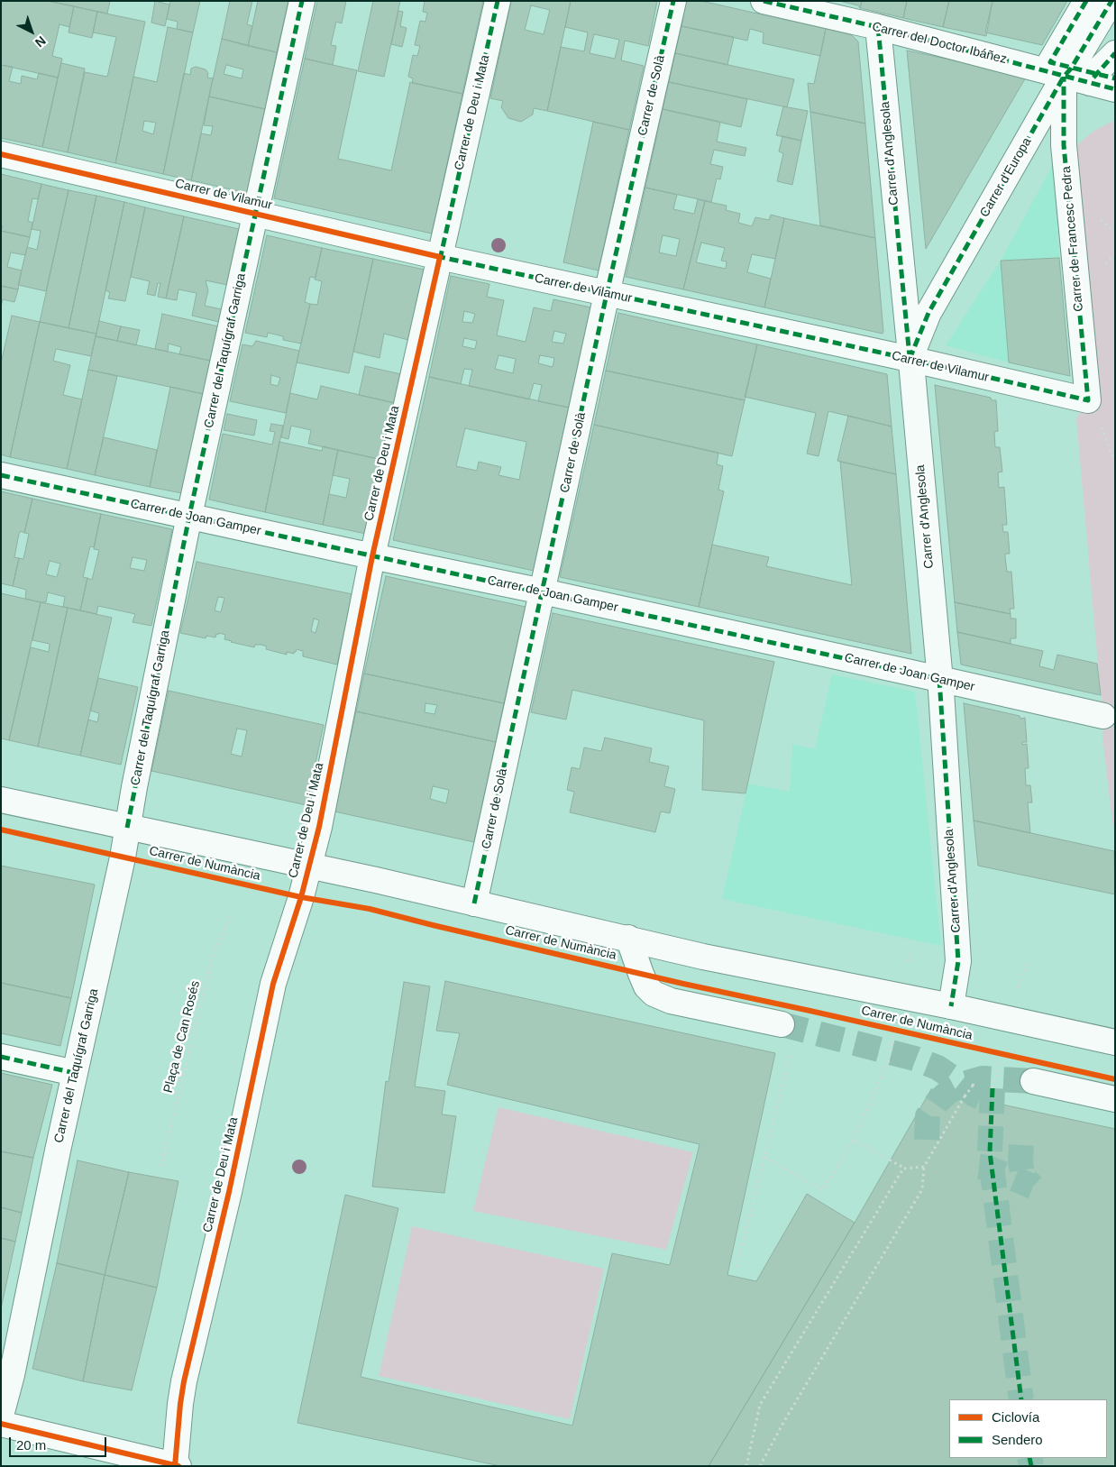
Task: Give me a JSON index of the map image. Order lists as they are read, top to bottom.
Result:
{
  "streets": {
    "street": [
      "Carrer del Doctor Ibáñez",
      "Carrer de Solà",
      "Carrer de Deu i Mata",
      "Carrer d'Anglesola",
      "Carrer d'Europa",
      "Carrer de Vilamur",
      "Carrer de Francesc Pedra",
      "Carrer del Taquígraf Garriga",
      "Carrer de Joan Gamper",
      "Carrer de Numància"
    ],
    "path": ["Plaça de Can Rosés"]
  },
  "crossings": [
    ["Carrer del Doctor Ibáñez", "Carrer d'Anglesola"],
    ["Carrer del Doctor Ibáñez", "Carrer d'Europa"],
    ["Carrer del Doctor Ibáñez", "Carrer de Francesc Pedra"],
    ["Carrer de Solà", "Carrer de Vilamur"],
    ["Carrer de Solà", "Carrer de Joan Gamper"],
    ["Carrer de Solà", "Carrer de Numància"],
    ["Carrer de Deu i Mata", "Carrer de Vilamur"],
    ["Carrer de Deu i Mata", "Carrer de Joan Gamper"],
    ["Carrer de Deu i Mata", "Carrer de Numància"],
    ["Carrer d'Anglesola", "Carrer d'Europa"],
    ["Carrer d'Anglesola", "Carrer de Vilamur"],
    ["Carrer d'Anglesola", "Carrer de Joan Gamper"],
    ["Carrer d'Anglesola", "Carrer de Numància"],
    ["Carrer d'Europa", "Carrer de Vilamur"],
    ["Carrer d'Europa", "Carrer de Francesc Pedra"],
    ["Carrer de Vilamur", "Carrer de Francesc Pedra"],
    ["Carrer de Vilamur", "Carrer del Taquígraf Garriga"],
    ["Carrer del Taquígraf Garriga", "Carrer de Joan Gamper"],
    ["Carrer del Taquígraf Garriga", "Carrer de Numància"]
  ],
  "legend": ["Ciclovía", "Sendero"],
  "scale_bar": "20 m",
  "north": "bottom right"
}
